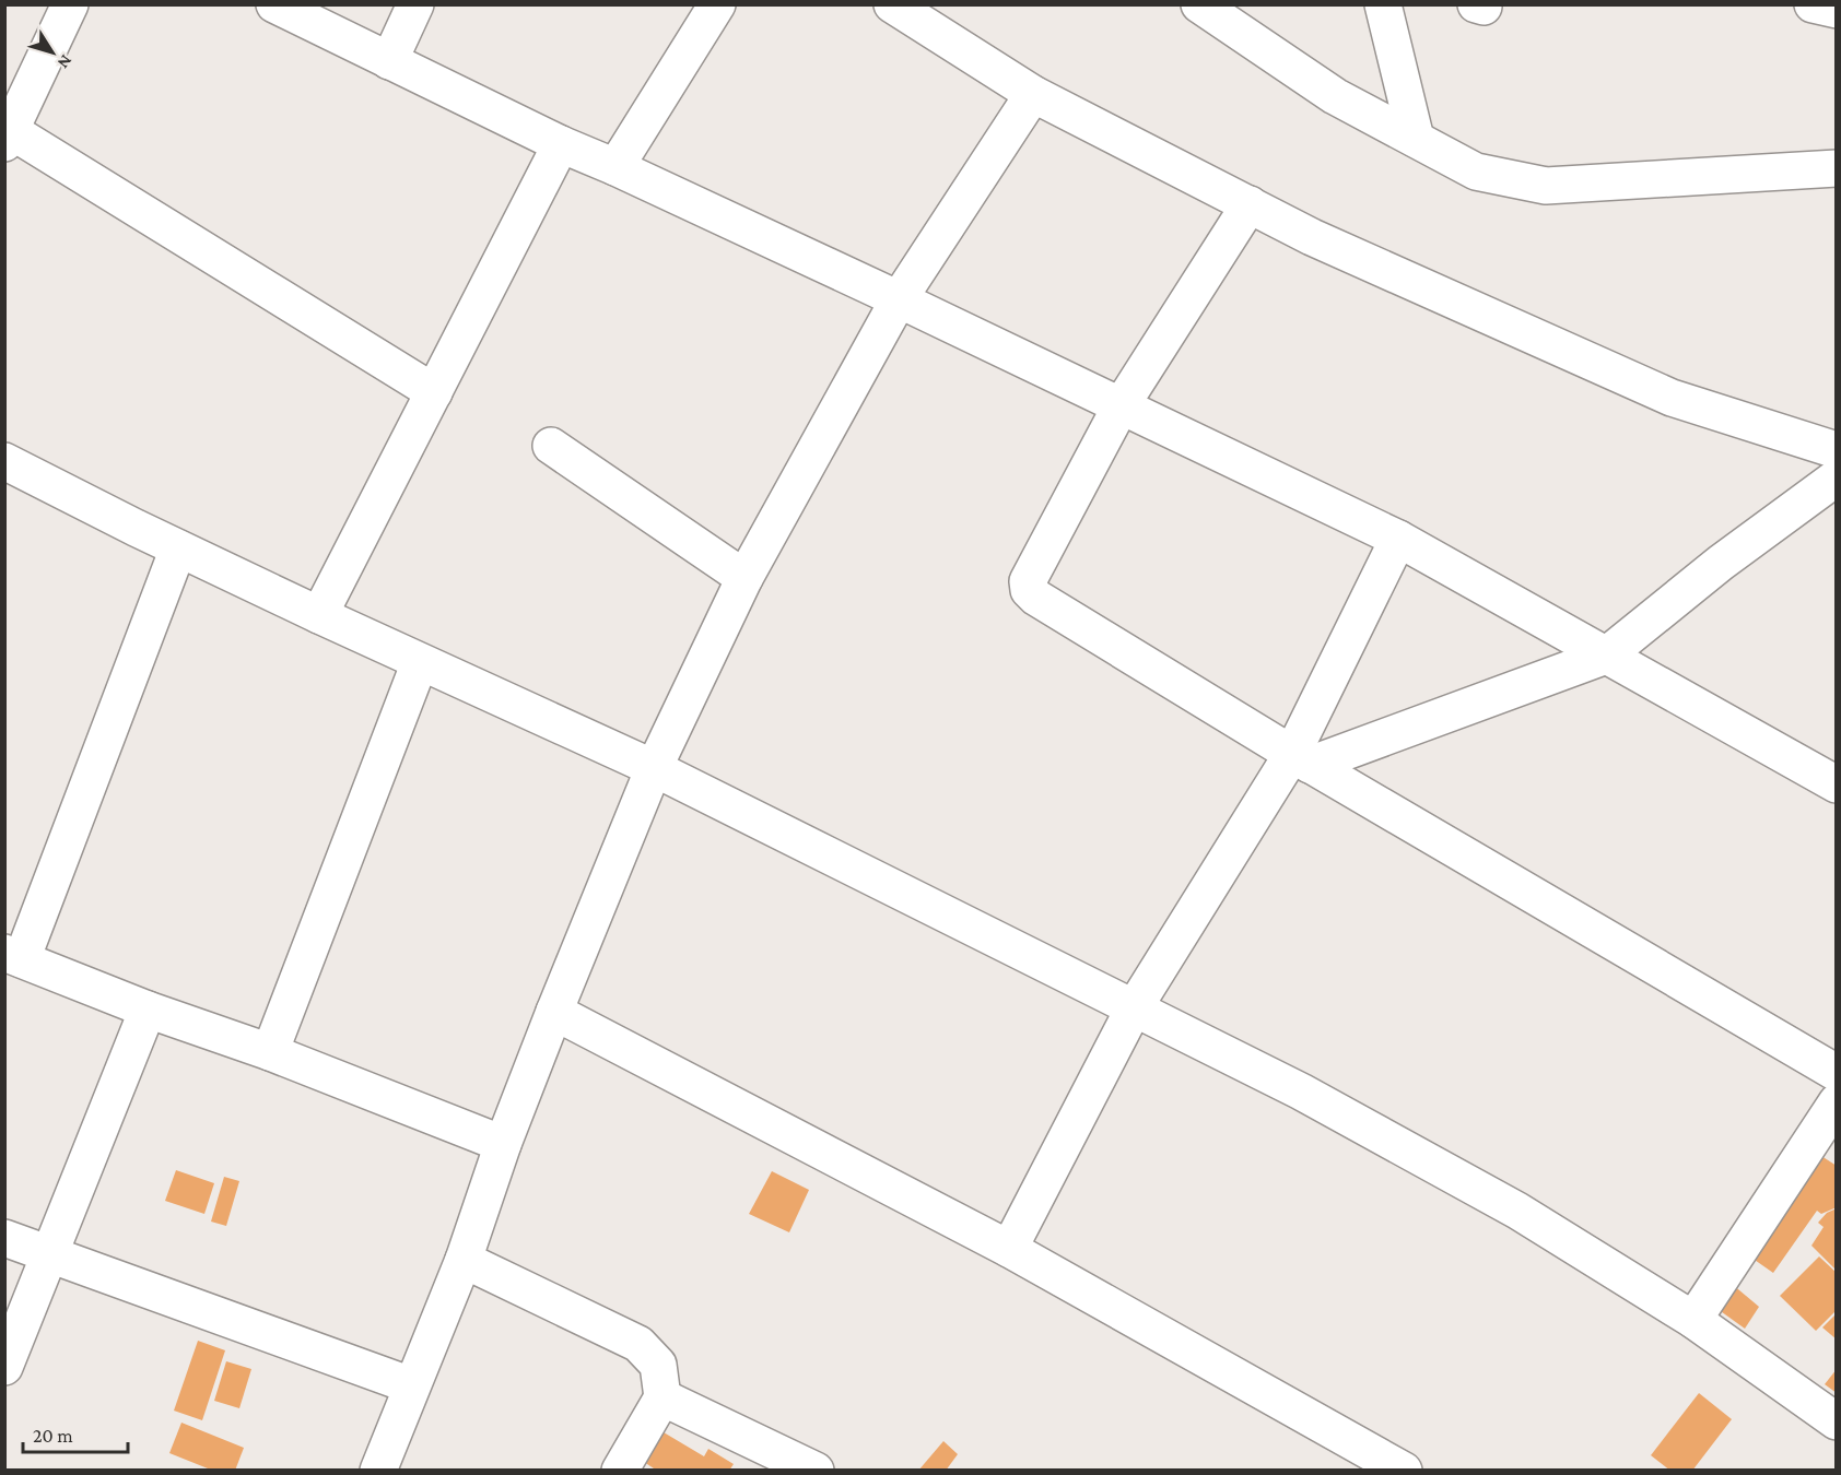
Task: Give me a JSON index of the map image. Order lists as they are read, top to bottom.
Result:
{
  "scale_bar": "20 m",
  "north": "bottom right"
}
